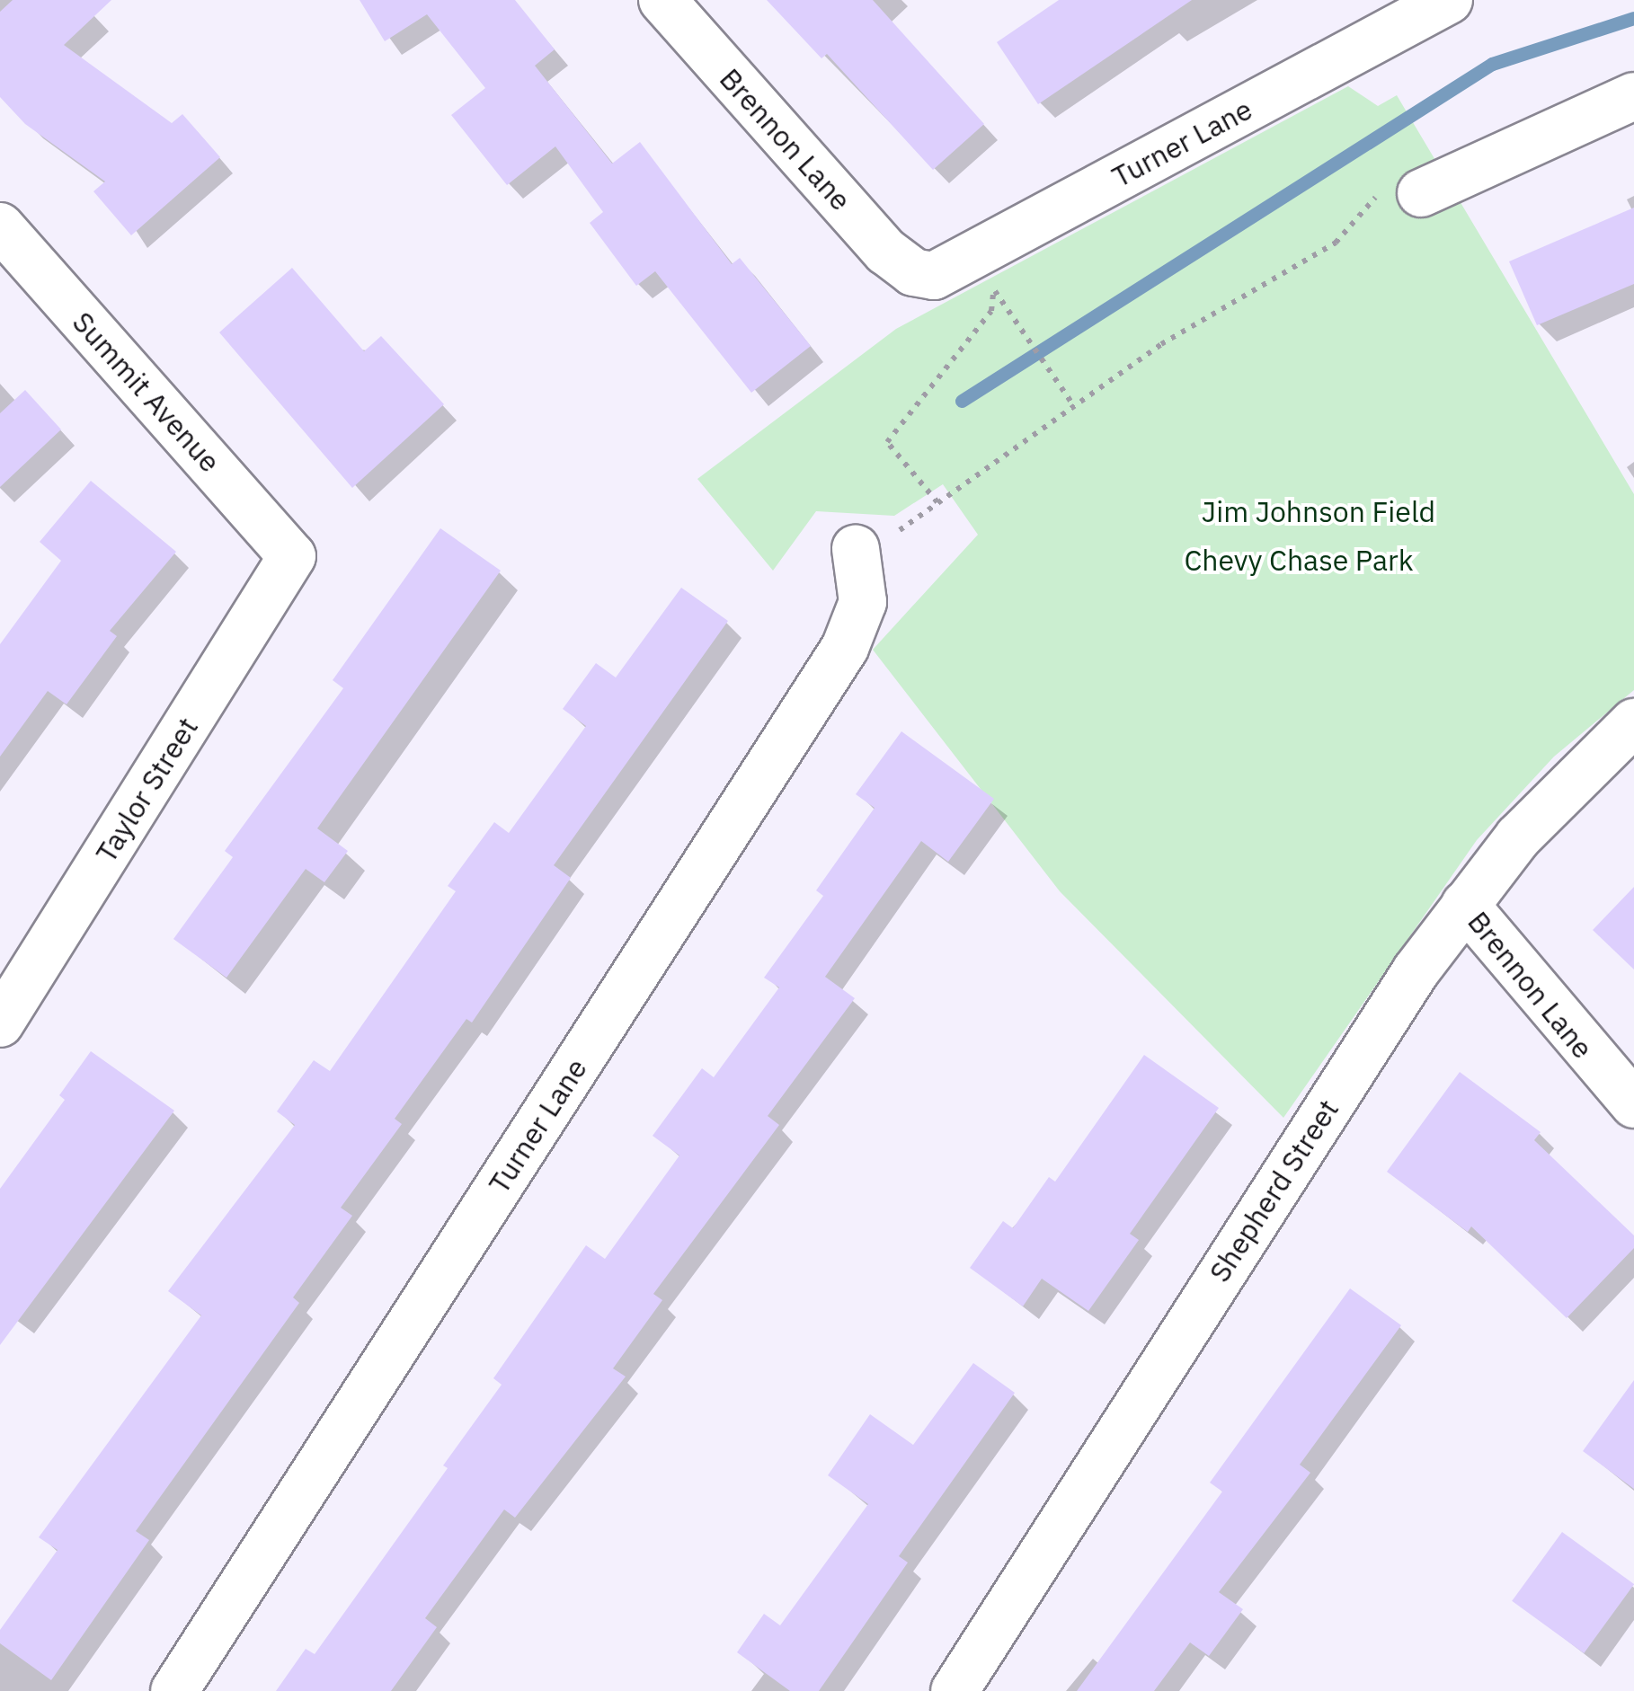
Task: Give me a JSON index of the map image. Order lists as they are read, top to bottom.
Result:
{
  "streets": {
    "street": [
      "Brennon Lane",
      "Turner Lane",
      "Summit Avenue",
      "Taylor Street",
      "Shepherd Street"
    ]
  },
  "crossings": [
    ["Brennon Lane", "Turner Lane"],
    ["Brennon Lane", "Shepherd Street"],
    ["Summit Avenue", "Taylor Street"]
  ],
  "parks": ["Jim Johnson Field", "Chevy Chase Park"]
}
